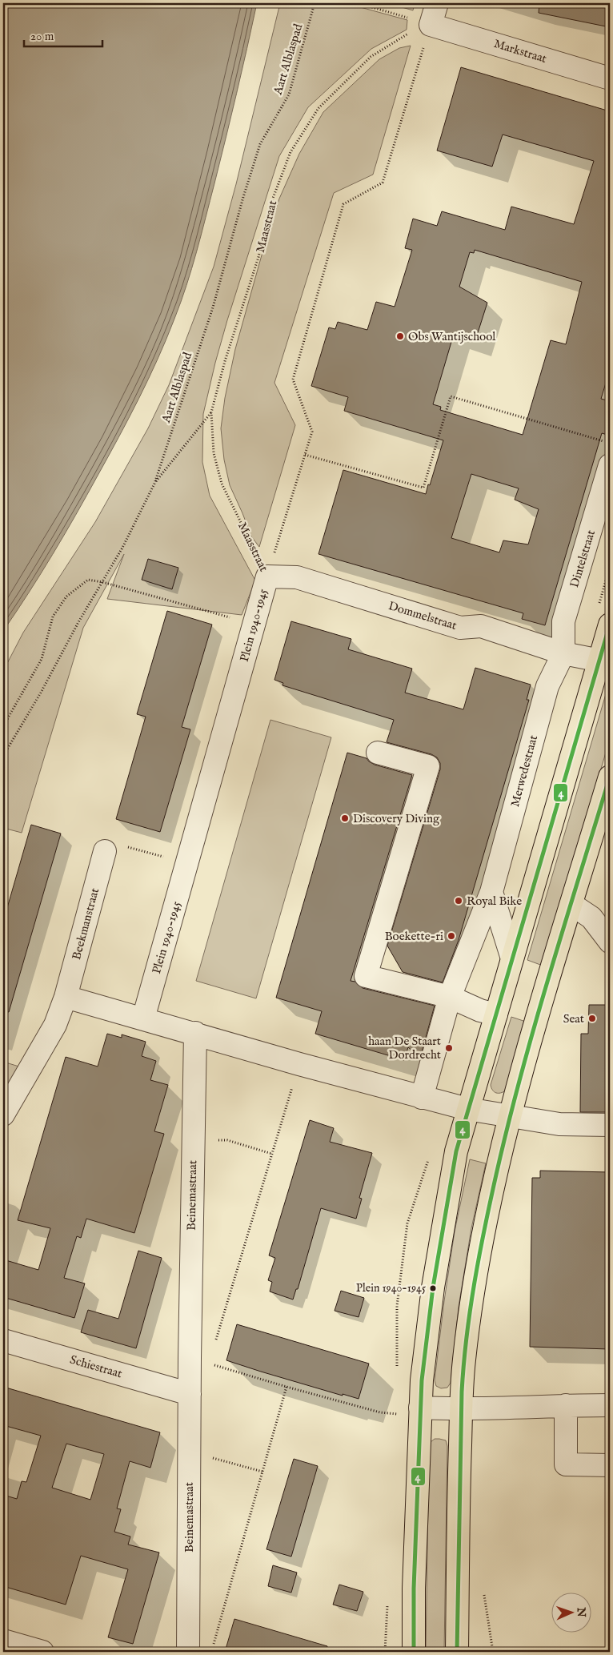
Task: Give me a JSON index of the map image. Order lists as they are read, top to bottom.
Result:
{
  "streets": {
    "street": [
      "Markstraat",
      "Dintelstraat",
      "Dommelstraat",
      "Plein 1940-1945",
      "Merwedestraat",
      "Beekmanstraat",
      "Beinemastraat",
      "Schiestraat"
    ],
    "path": ["Aart Alblaspad", "Maasstraat"]
  },
  "crossings": [
    ["Markstraat", "Maasstraat"],
    ["Maasstraat", "Dommelstraat"],
    ["Maasstraat", "Plein 1940-1945"],
    ["Dintelstraat", "Dommelstraat"],
    ["Dintelstraat", "Merwedestraat"],
    ["Dommelstraat", "Plein 1940-1945"],
    ["Dommelstraat", "Merwedestraat"],
    ["Beinemastraat", "Schiestraat"]
  ],
  "places": [
    "Obs Wantijschool",
    "Discovery Diving",
    "Royal Bike",
    "Boekette-ri",
    "Seat",
    "haan De Staart Dordrecht",
    "Plein 1940-1945"
  ],
  "lines": ["transit line 4"],
  "scale_bar": "20 m",
  "north": "right"
}
